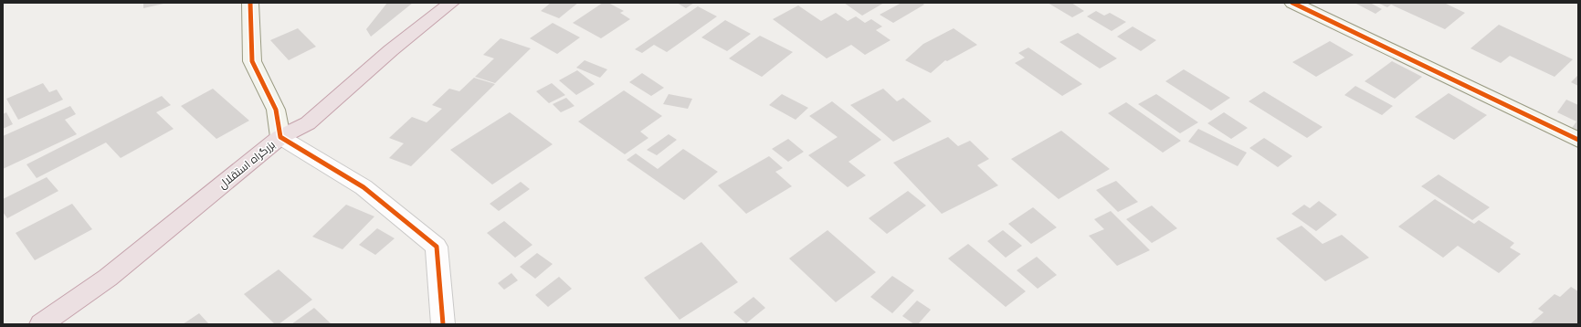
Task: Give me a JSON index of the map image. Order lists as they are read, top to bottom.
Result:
{
  "streets": {
    "highway": ["بزرگراه استقلال"]
  }
}
